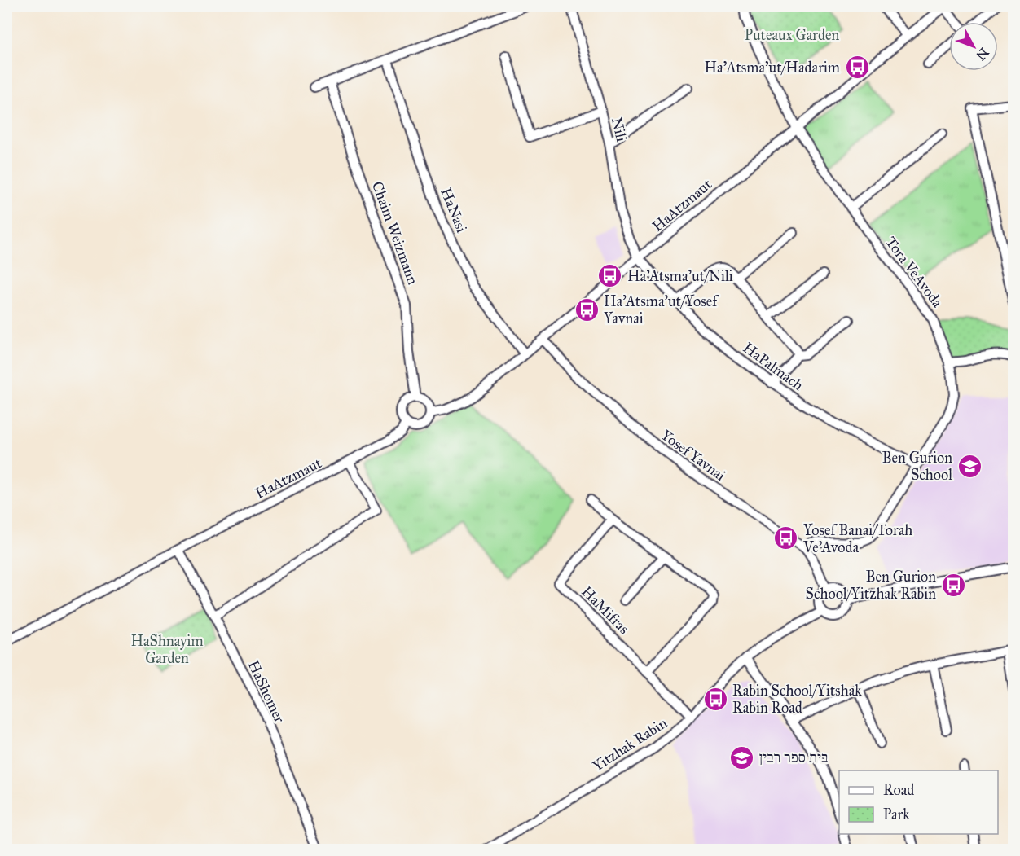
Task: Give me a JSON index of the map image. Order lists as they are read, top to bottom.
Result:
{
  "streets": {
    "street": [
      "Nili",
      "HaAtzmaut",
      "HaNasi",
      "Chaim Weizmann",
      "Tora VeAvoda",
      "HaPalmach",
      "Yosef Yavnai",
      "HaMifras",
      "HaShomer",
      "Yitzhak Rabin"
    ]
  },
  "crossings": [
    ["Nili", "HaAtzmaut"],
    ["Nili", "HaPalmach"],
    ["HaAtzmaut", "HaNasi"],
    ["HaAtzmaut", "Chaim Weizmann"],
    ["HaAtzmaut", "Tora VeAvoda"],
    ["HaAtzmaut", "HaPalmach"],
    ["HaAtzmaut", "Yosef Yavnai"],
    ["HaAtzmaut", "HaShomer"],
    ["Tora VeAvoda", "HaPalmach"],
    ["Tora VeAvoda", "Yosef Yavnai"],
    ["Yosef Yavnai", "Yitzhak Rabin"],
    ["HaMifras", "Yitzhak Rabin"]
  ],
  "parks": ["Puteaux Garden", "HaShnayim Garden"],
  "places": {
    "bus stop": [
      "Ha'Atsma'ut/Hadarim",
      "Ha'Atsma'ut/Nili",
      "Ha'Atsma'ut/Yosef Yavnai",
      "Yosef Banai/Torah Ve'Avoda",
      "Ben Gurion School/Yitzhak Rabin",
      "Rabin School/Yitshak Rabin Road"
    ],
    "school or university": ["Ben Gurion School", "בית ספר רבין"]
  },
  "legend": ["Road", "Park"],
  "north": "bottom right"
}
